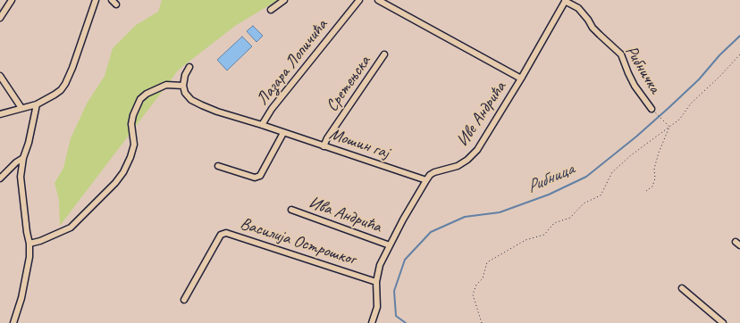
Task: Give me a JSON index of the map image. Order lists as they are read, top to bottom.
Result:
{
  "streets": {
    "street": [
      "Лазара Лопичића",
      "Рибничка",
      "Сретењска",
      "Иве Андрића",
      "Мошин гај",
      "Ива Андрића",
      "Василија Острошког"
    ]
  },
  "crossings": [
    ["Лазара Лопичића", "Мошин гај"],
    ["Рибничка", "Иве Андрића"],
    ["Сретењска", "Мошин гај"],
    ["Иве Андрића", "Мошин гај"],
    ["Иве Андрића", "Ива Андрића"],
    ["Иве Андрића", "Василија Острошког"]
  ],
  "water": ["Рибница"]
}
